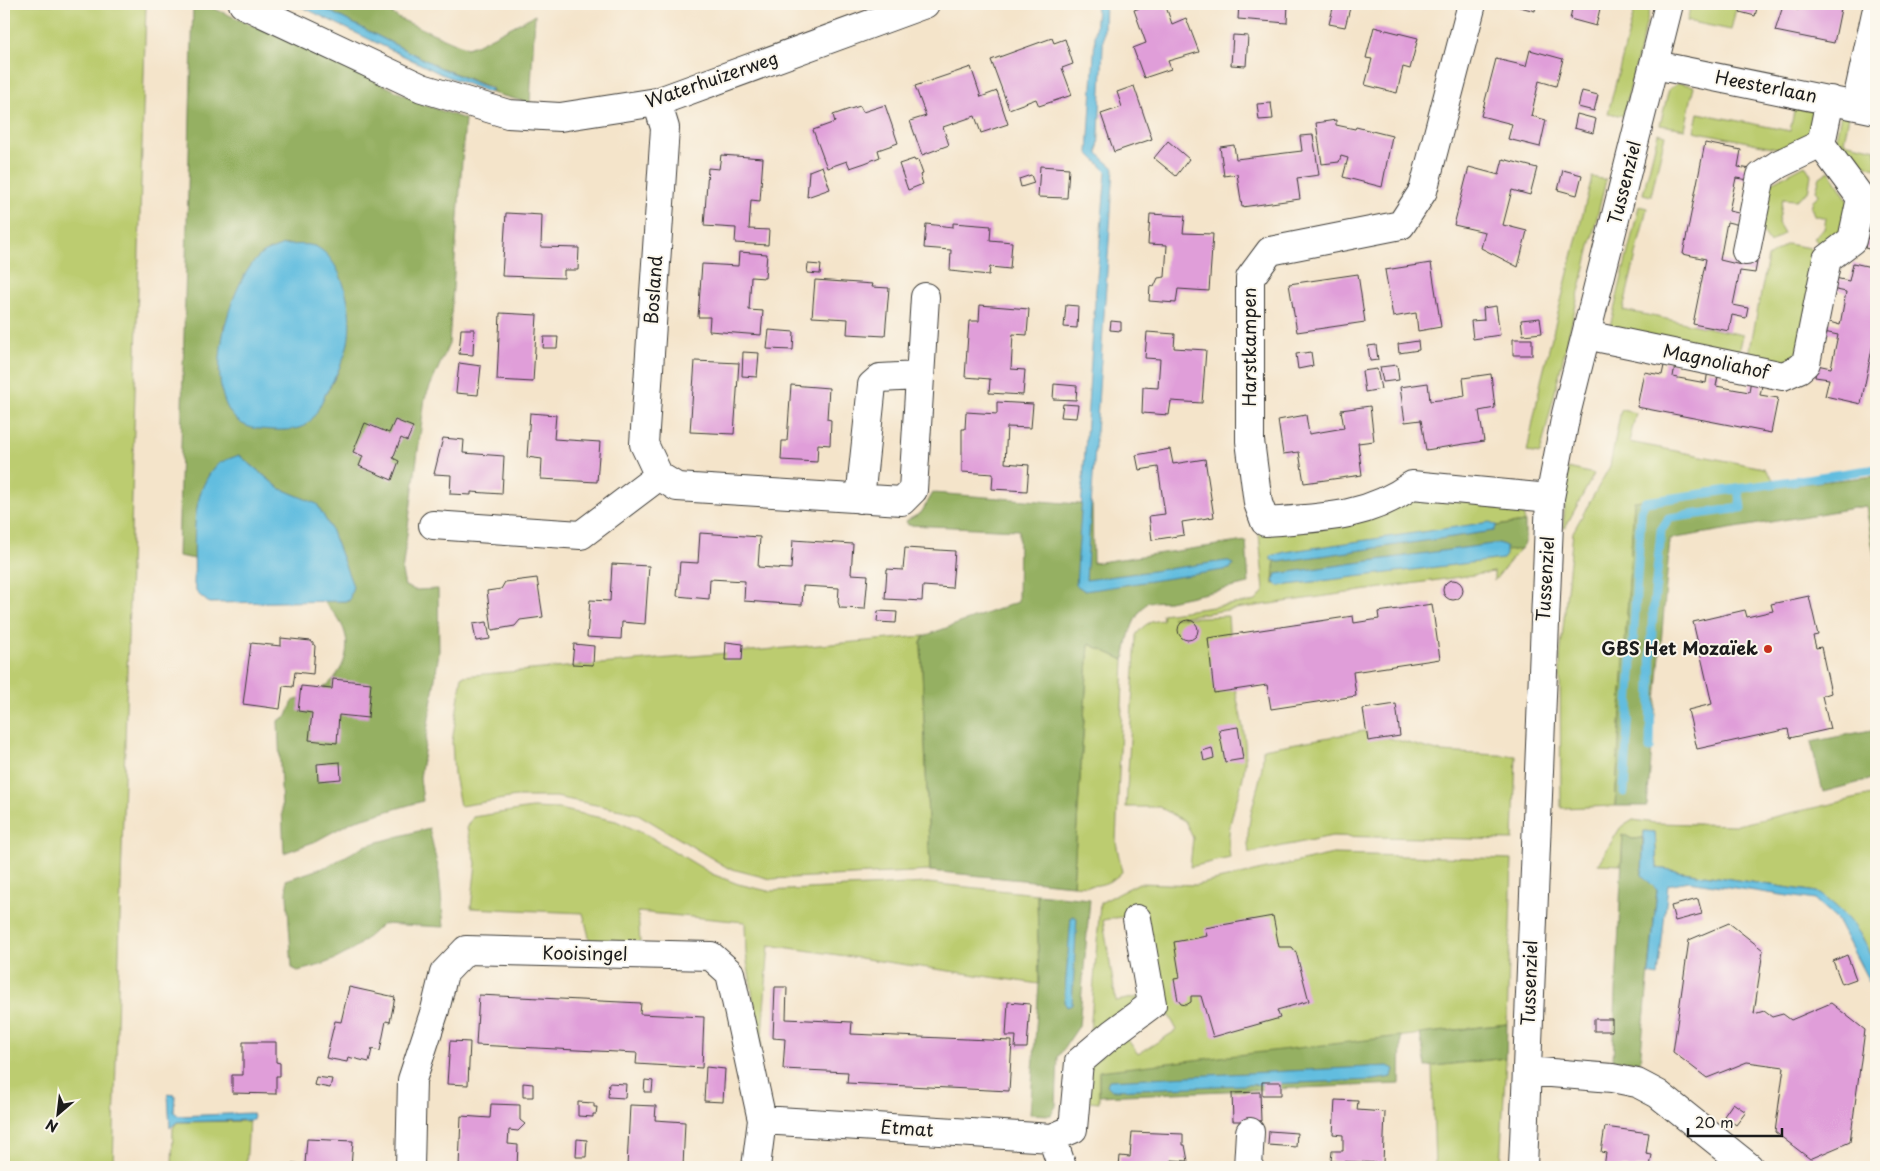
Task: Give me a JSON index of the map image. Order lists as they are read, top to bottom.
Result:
{
  "streets": {
    "street": [
      "Waterhuizerweg",
      "Heesterlaan",
      "Tussenziel",
      "Bosland",
      "Harstkampen",
      "Magnoliahof",
      "Kooisingel",
      "Etmat"
    ]
  },
  "crossings": [
    ["Waterhuizerweg", "Bosland"],
    ["Heesterlaan", "Tussenziel"],
    ["Tussenziel", "Harstkampen"],
    ["Tussenziel", "Magnoliahof"],
    ["Kooisingel", "Etmat"]
  ],
  "places": ["GBS Het Mozaïek"],
  "scale_bar": "20 m",
  "north": "bottom left"
}
